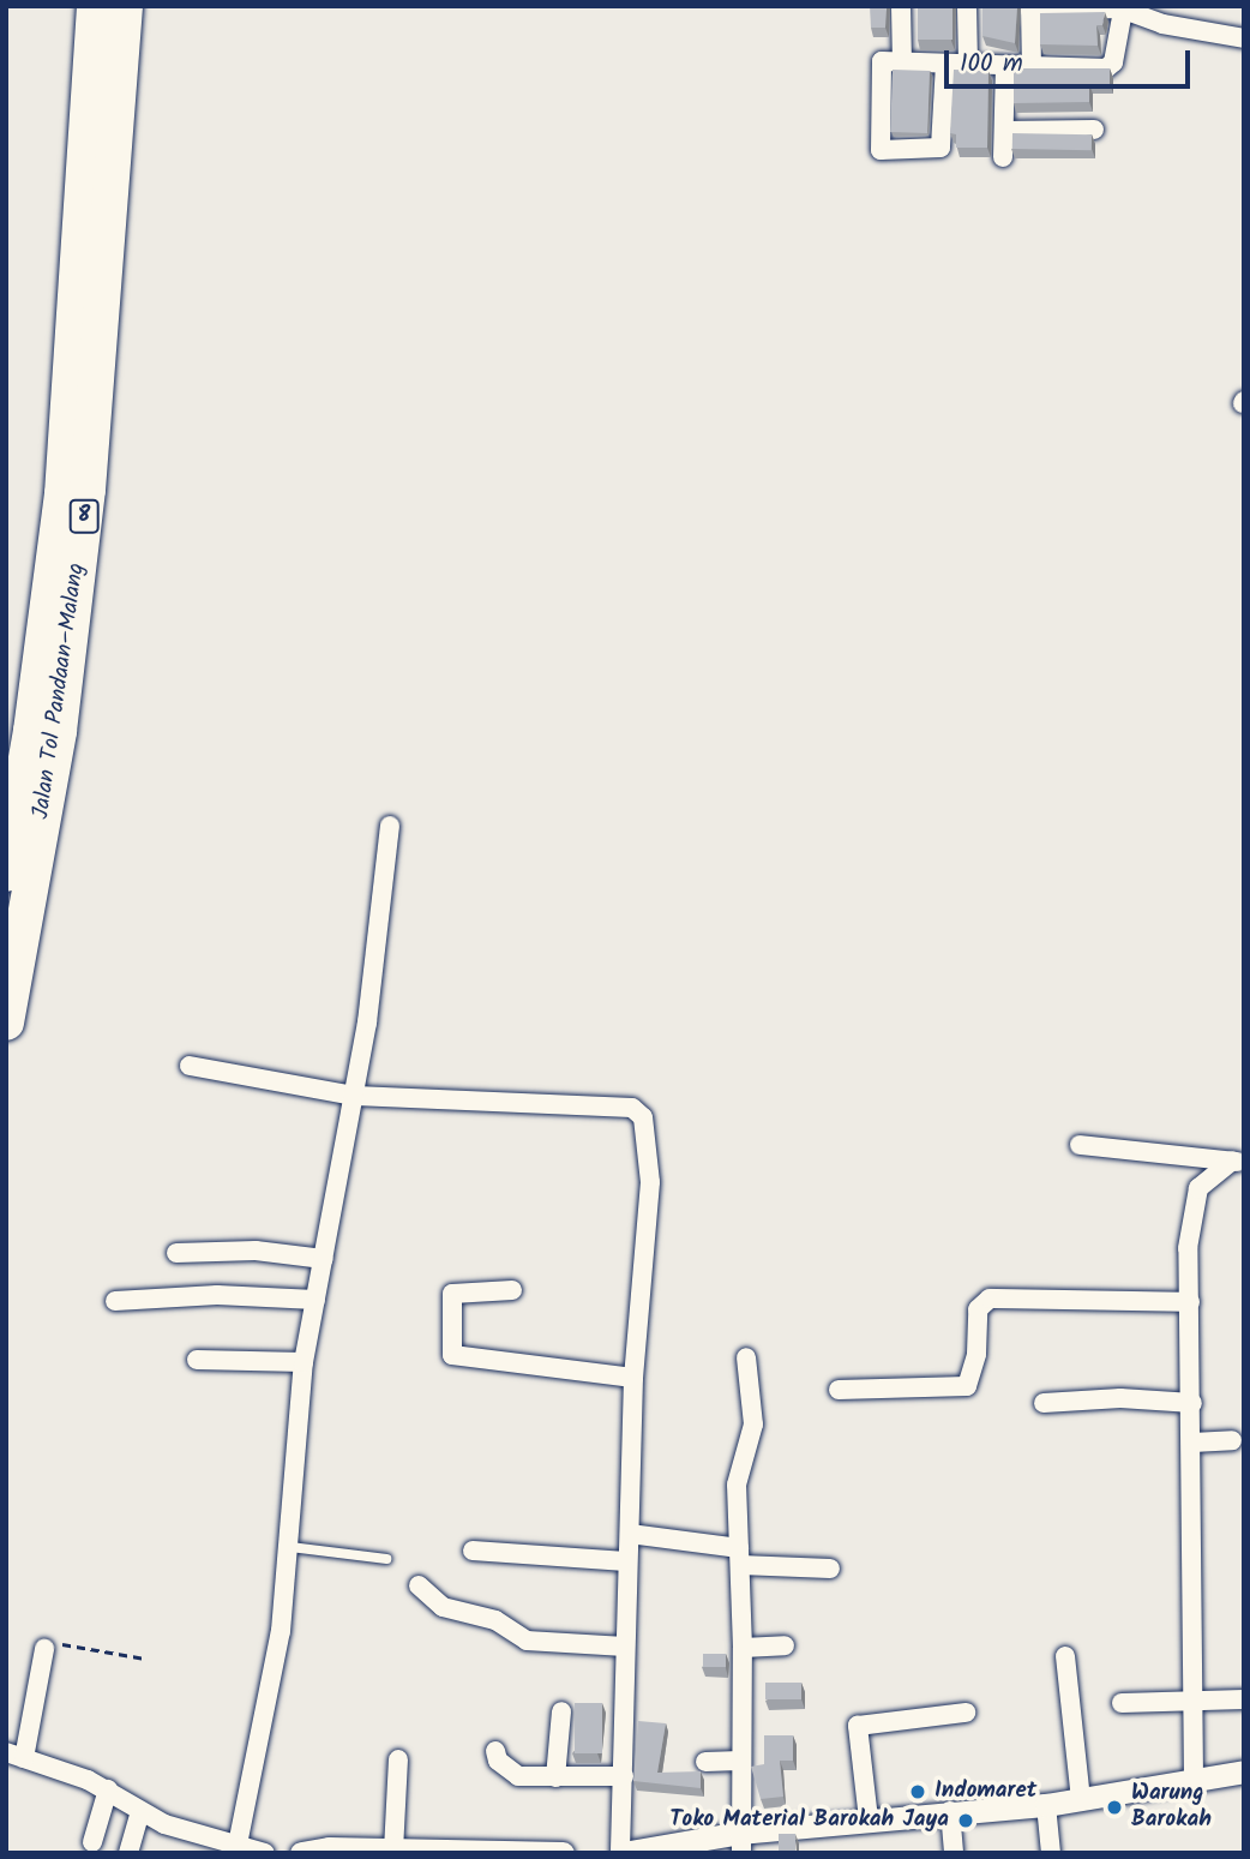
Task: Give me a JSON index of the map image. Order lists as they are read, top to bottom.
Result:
{
  "streets": {
    "highway": ["8", "Jalan Tol Pandaan–Malang"]
  },
  "places": ["Indomaret", "Warung Barokah", "Toko Material Barokah Jaya"],
  "scale_bar": "100 m"
}
